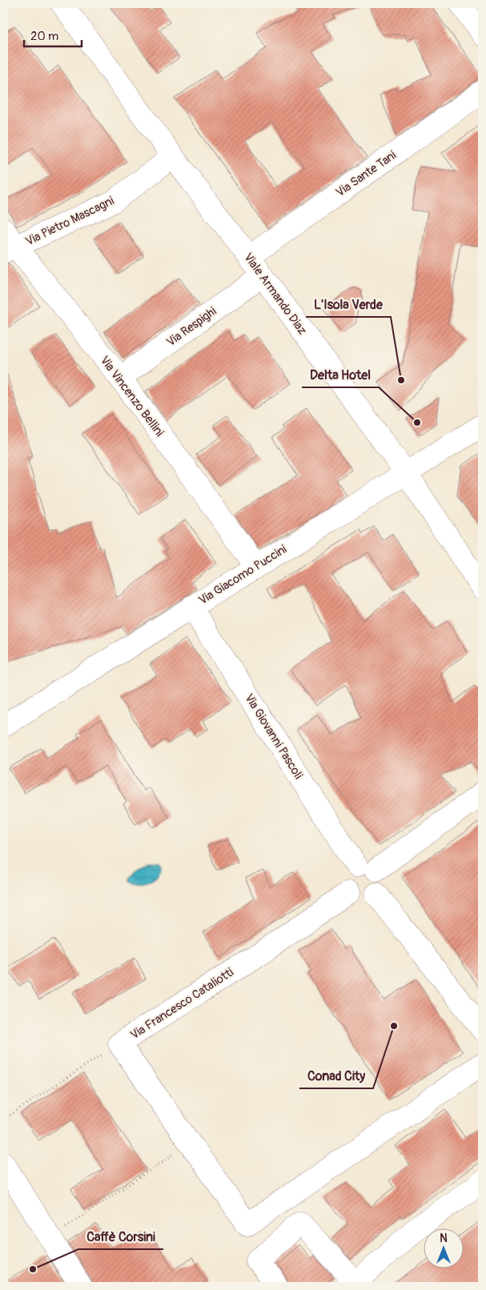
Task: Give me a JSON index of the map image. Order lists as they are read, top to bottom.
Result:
{
  "streets": {
    "street": [
      "Via Sante Tani",
      "Via Pietro Mascagni",
      "Viale Armando Diaz",
      "Via Respighi",
      "Via Vincenzo Bellini",
      "Via Giacomo Puccini",
      "Via Giovanni Pascoli",
      "Via Francesco Cataliotti"
    ]
  },
  "crossings": [
    ["Via Sante Tani", "Viale Armando Diaz"],
    ["Via Pietro Mascagni", "Viale Armando Diaz"],
    ["Via Pietro Mascagni", "Via Vincenzo Bellini"],
    ["Viale Armando Diaz", "Via Respighi"],
    ["Viale Armando Diaz", "Via Giacomo Puccini"],
    ["Via Respighi", "Via Vincenzo Bellini"],
    ["Via Vincenzo Bellini", "Via Giacomo Puccini"],
    ["Via Giacomo Puccini", "Via Giovanni Pascoli"],
    ["Via Giovanni Pascoli", "Via Francesco Cataliotti"]
  ],
  "places": [
    "L'Isola Verde",
    "Delta Hotel",
    "Conad City",
    "Caffè Corsini"
  ],
  "scale_bar": "20 m",
  "north": "top"
}
